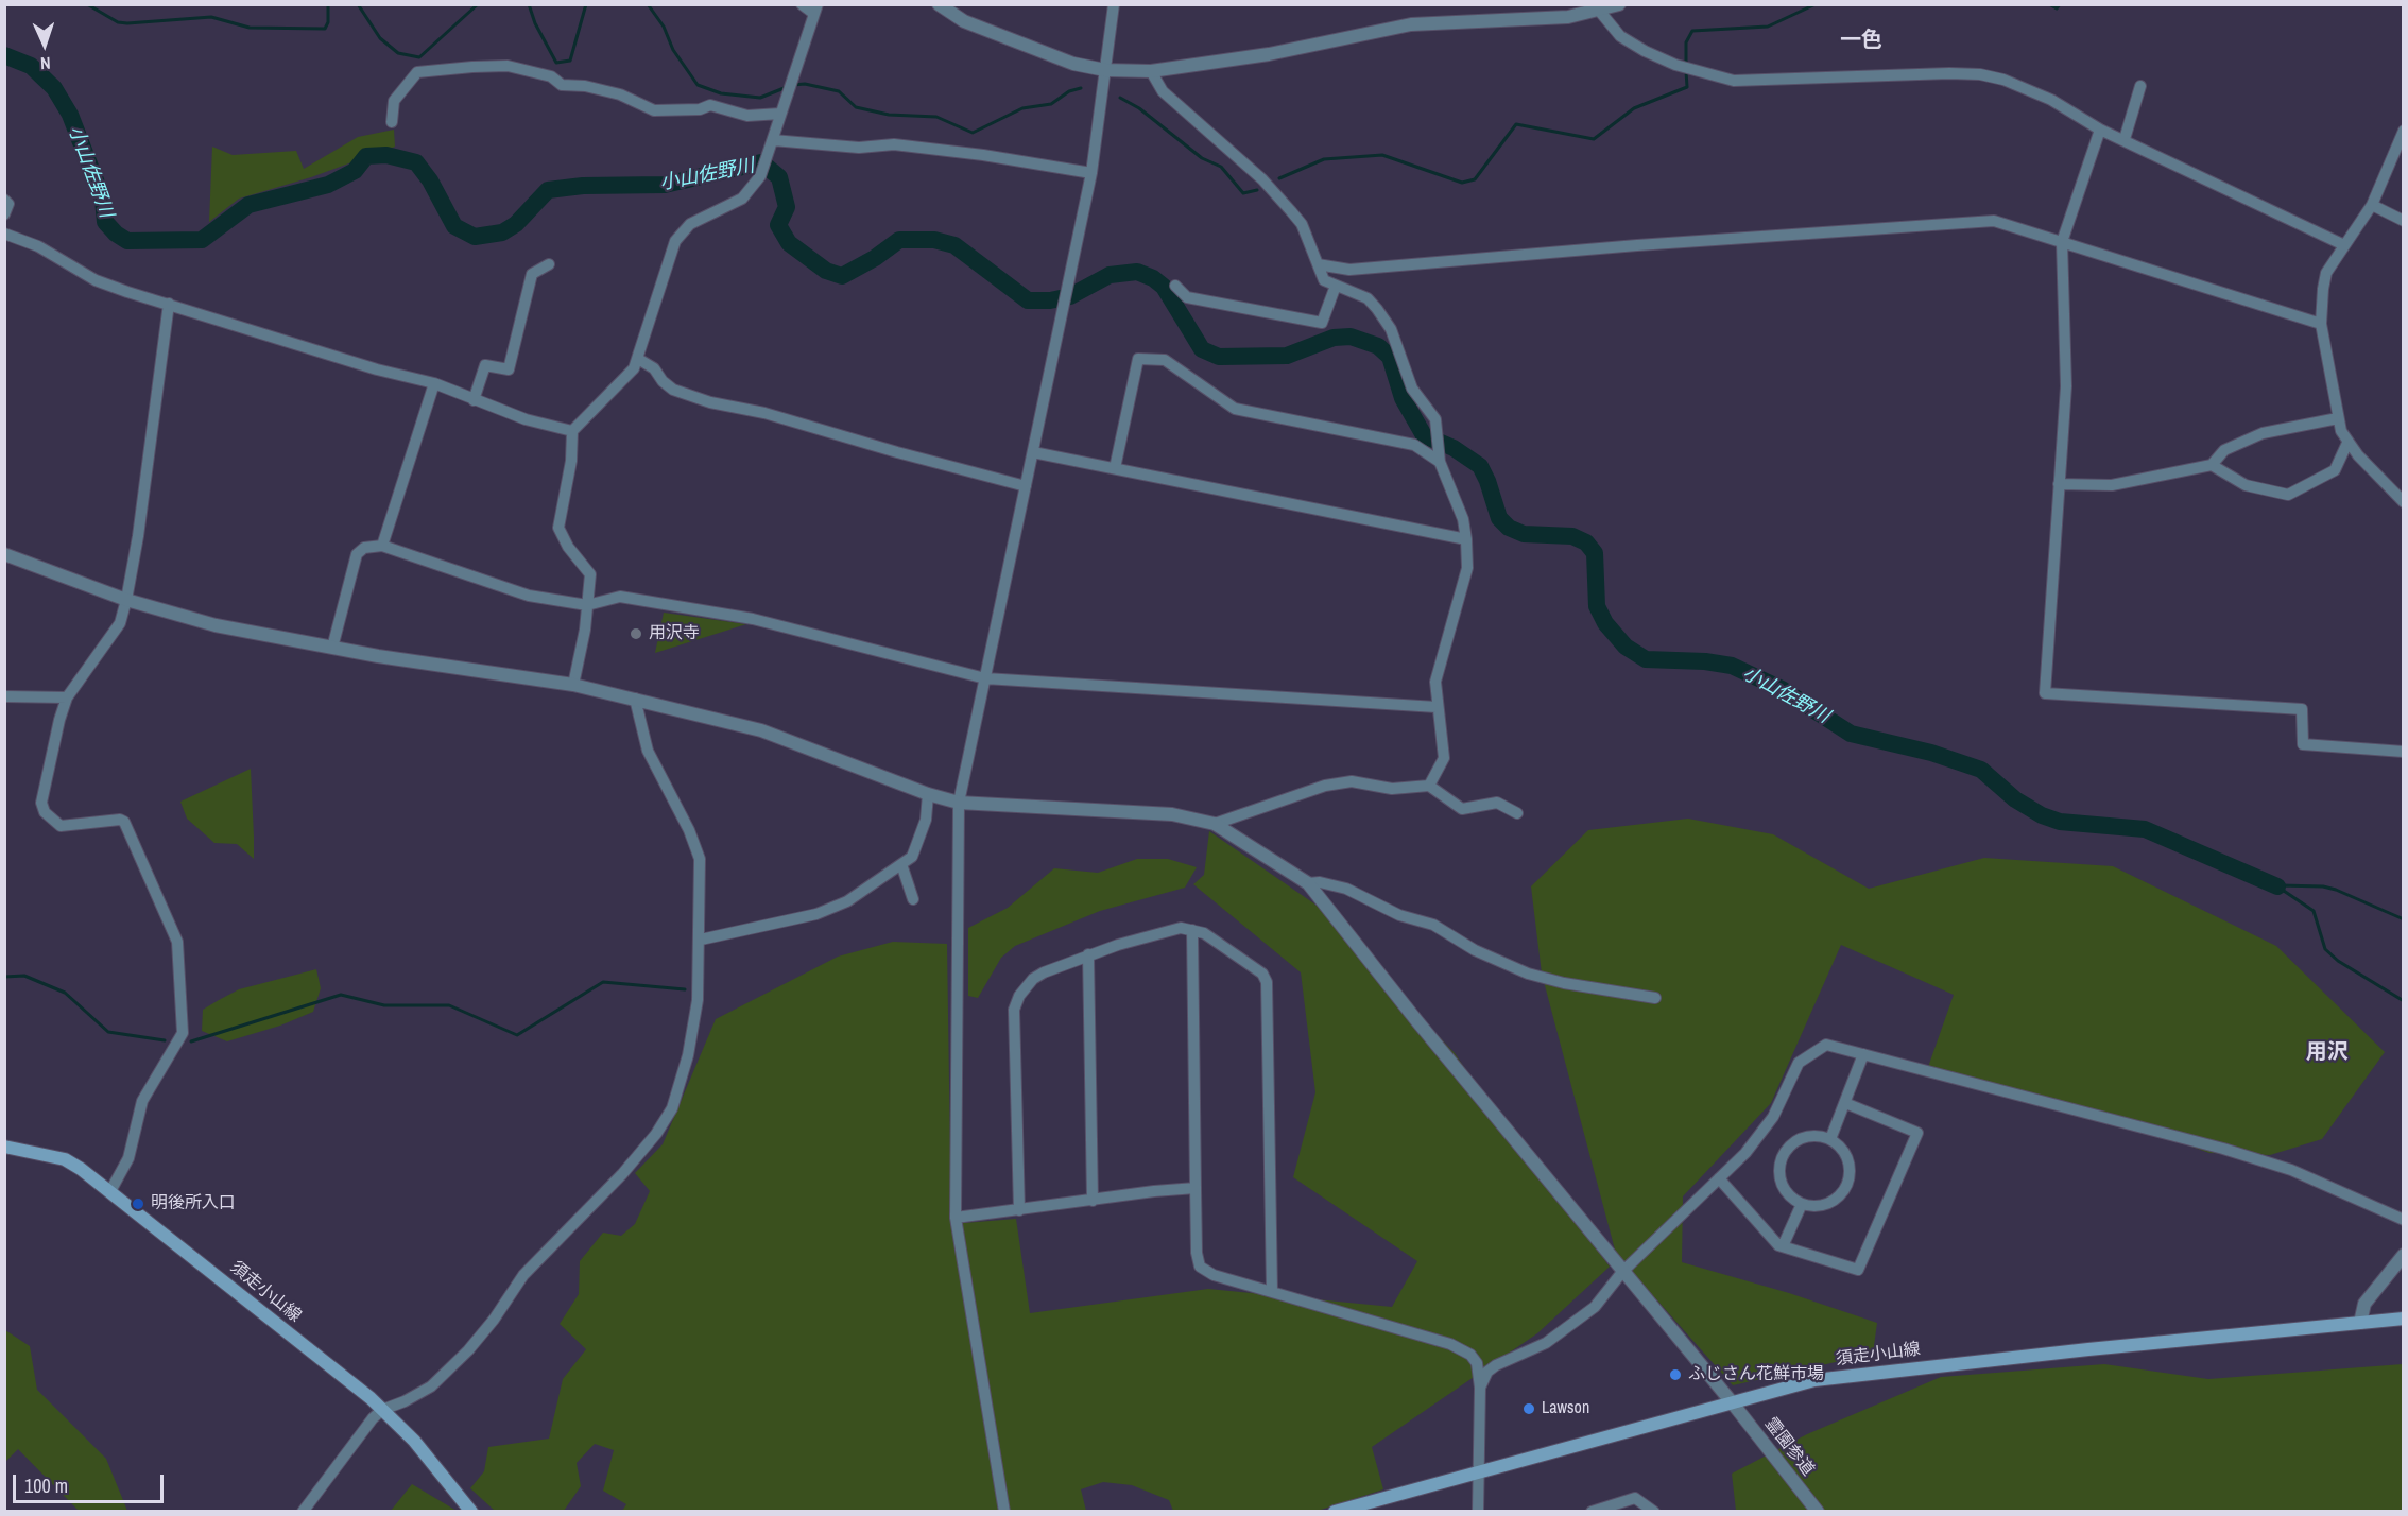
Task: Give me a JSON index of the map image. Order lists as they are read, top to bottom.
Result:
{
  "streets": {
    "main road": ["須走小山線"],
    "street": ["霊園参道"]
  },
  "crossings": [
    ["須走小山線", "霊園参道"]
  ],
  "districts": ["一色", "用沢"],
  "water": ["小山佐野川"],
  "places": [
    "用沢寺",
    "明後所入口",
    "ふじさん花鮮市場",
    "Lawson"
  ],
  "scale_bar": "100 m",
  "north": "bottom"
}
